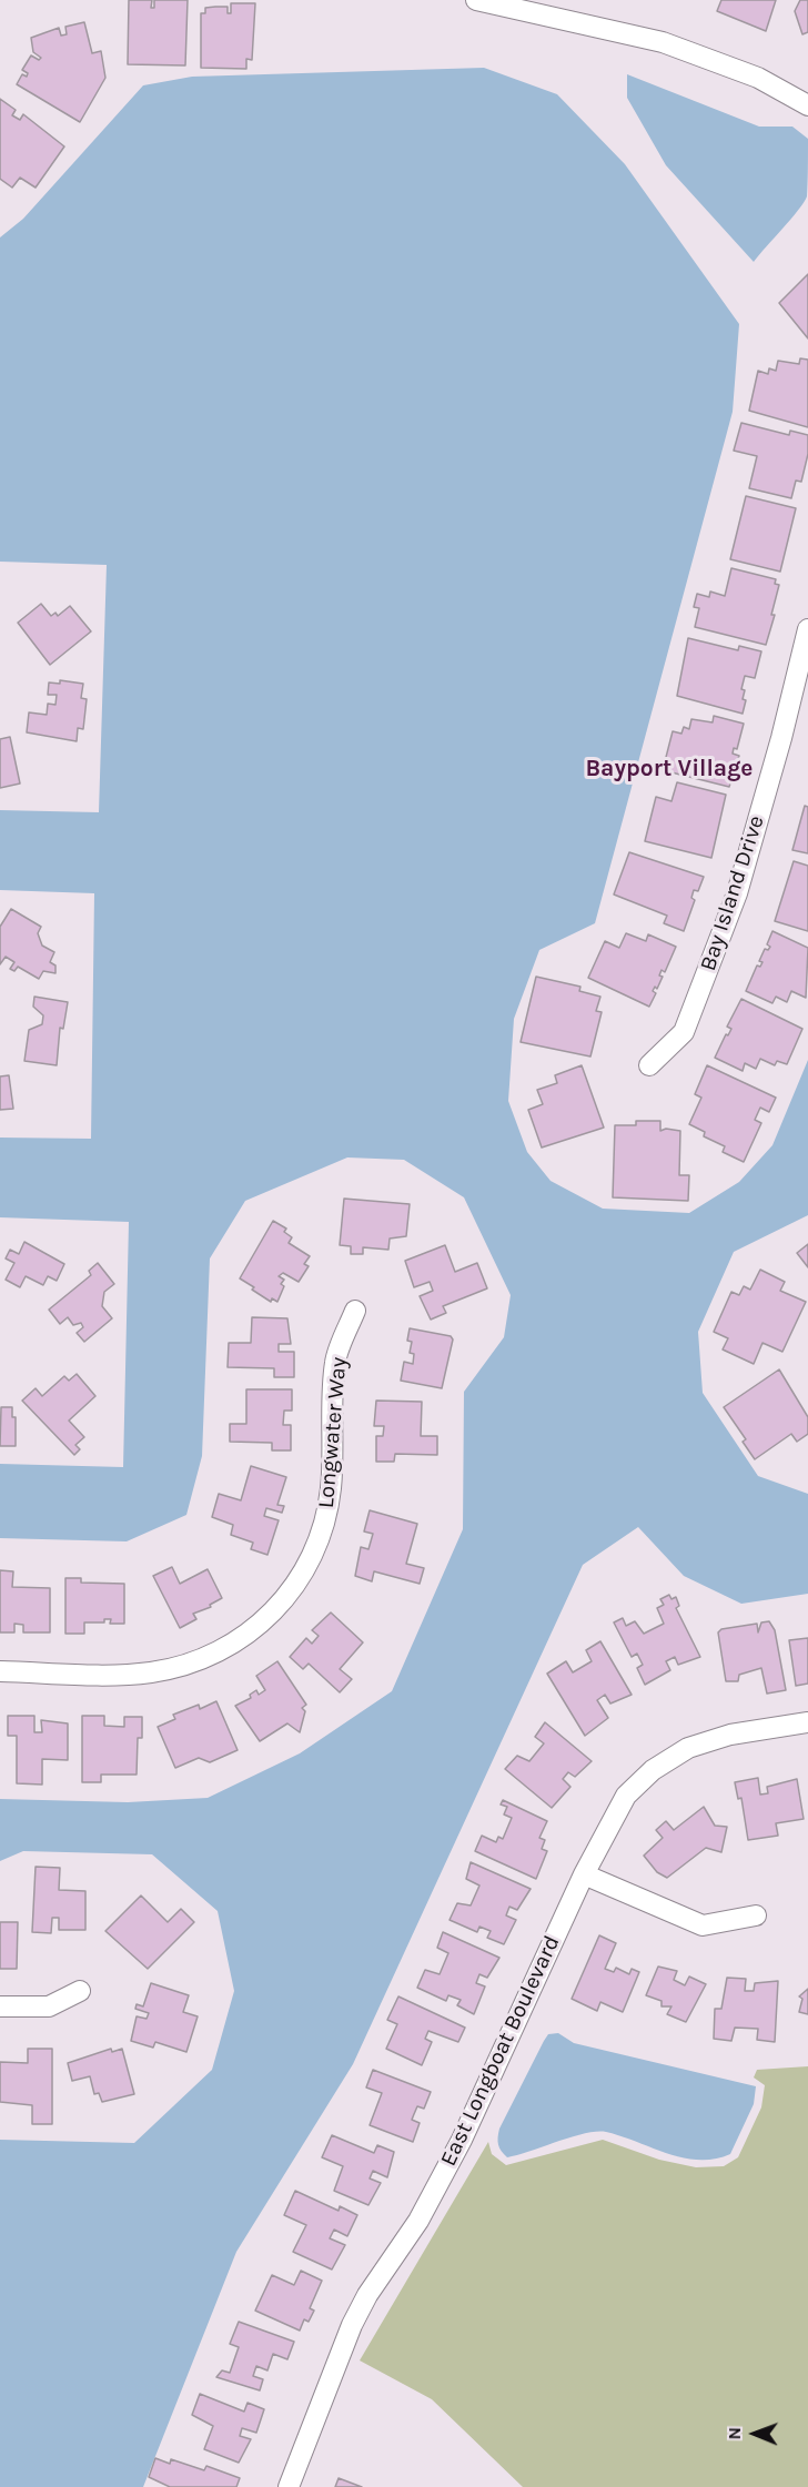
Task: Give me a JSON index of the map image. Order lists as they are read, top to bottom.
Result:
{
  "streets": {
    "street": ["Bay Island Drive", "Longwater Way", "East Longboat Boulevard"]
  },
  "districts": ["Bayport Village"],
  "north": "left"
}
